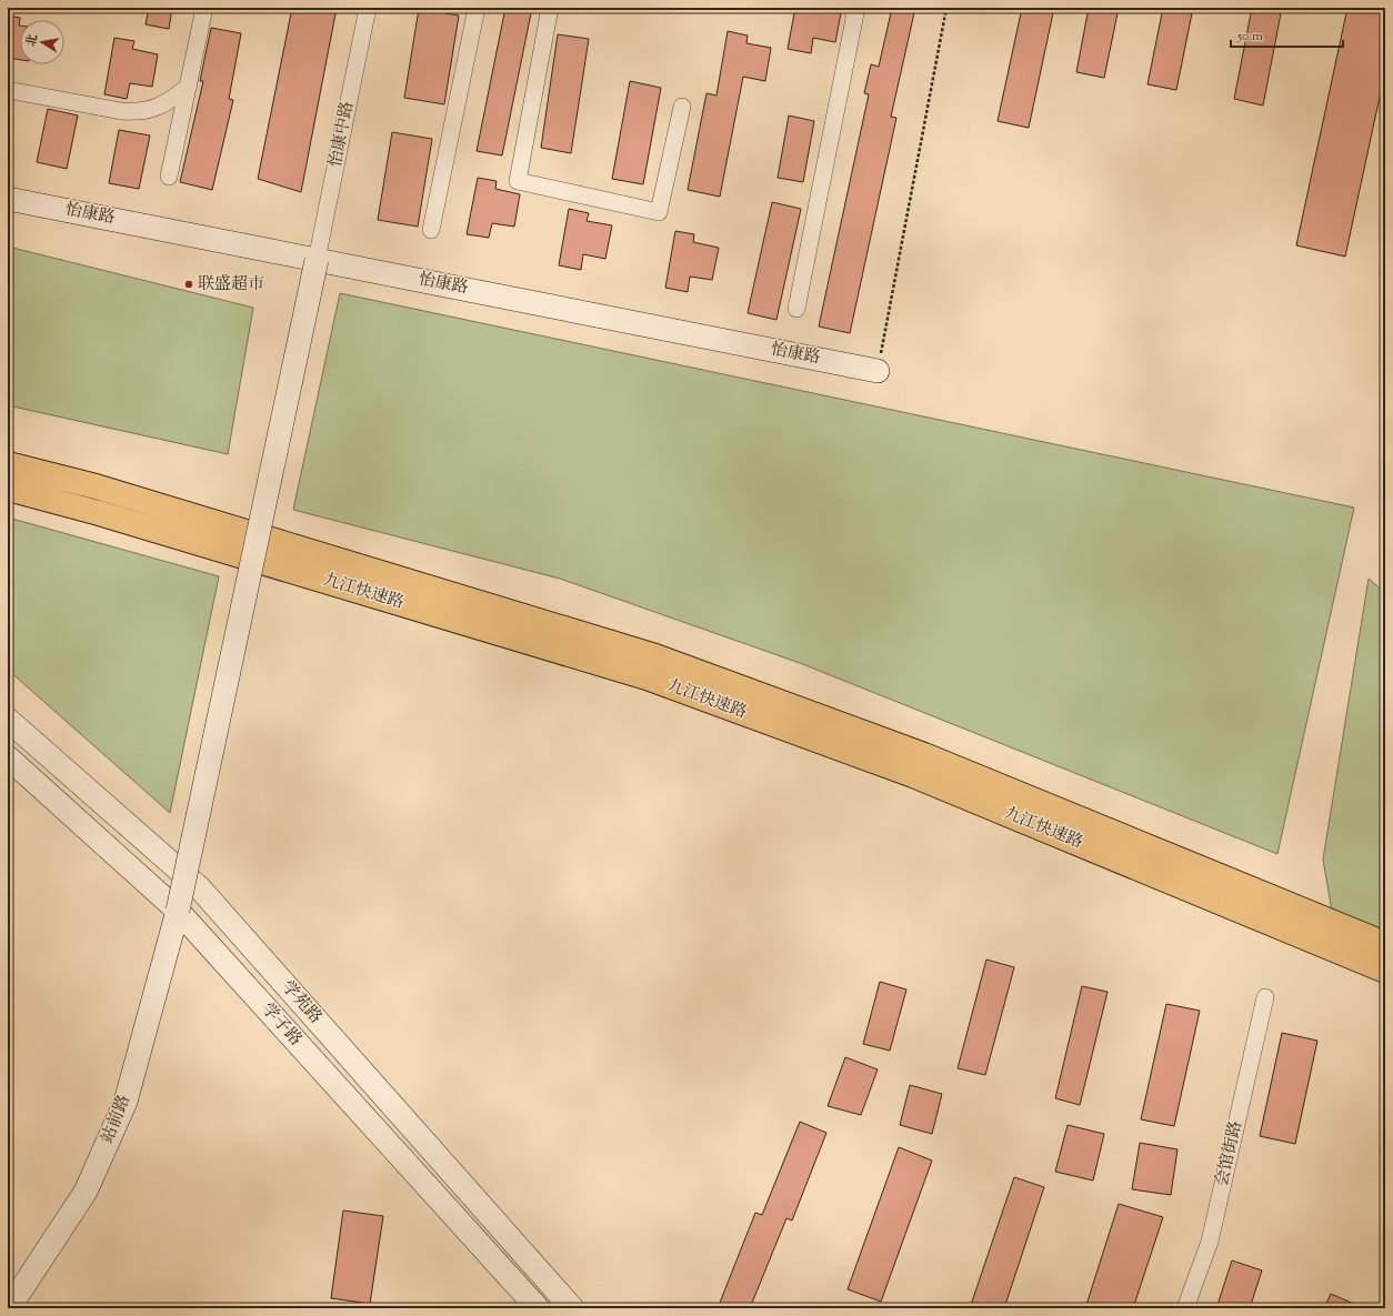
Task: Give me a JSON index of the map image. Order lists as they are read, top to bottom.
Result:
{
  "streets": {
    "highway": ["九江快速路"],
    "street": [
      "怡康中路",
      "怡康路",
      "学苑路",
      "学子路",
      "站前路",
      "会馆街路"
    ]
  },
  "crossings": [
    ["怡康中路", "怡康路"],
    ["怡康中路", "站前路"],
    ["怡康路", "站前路"],
    ["学子路", "站前路"]
  ],
  "places": ["联盛超市"],
  "scale_bar": "50 m",
  "north": "left"
}
